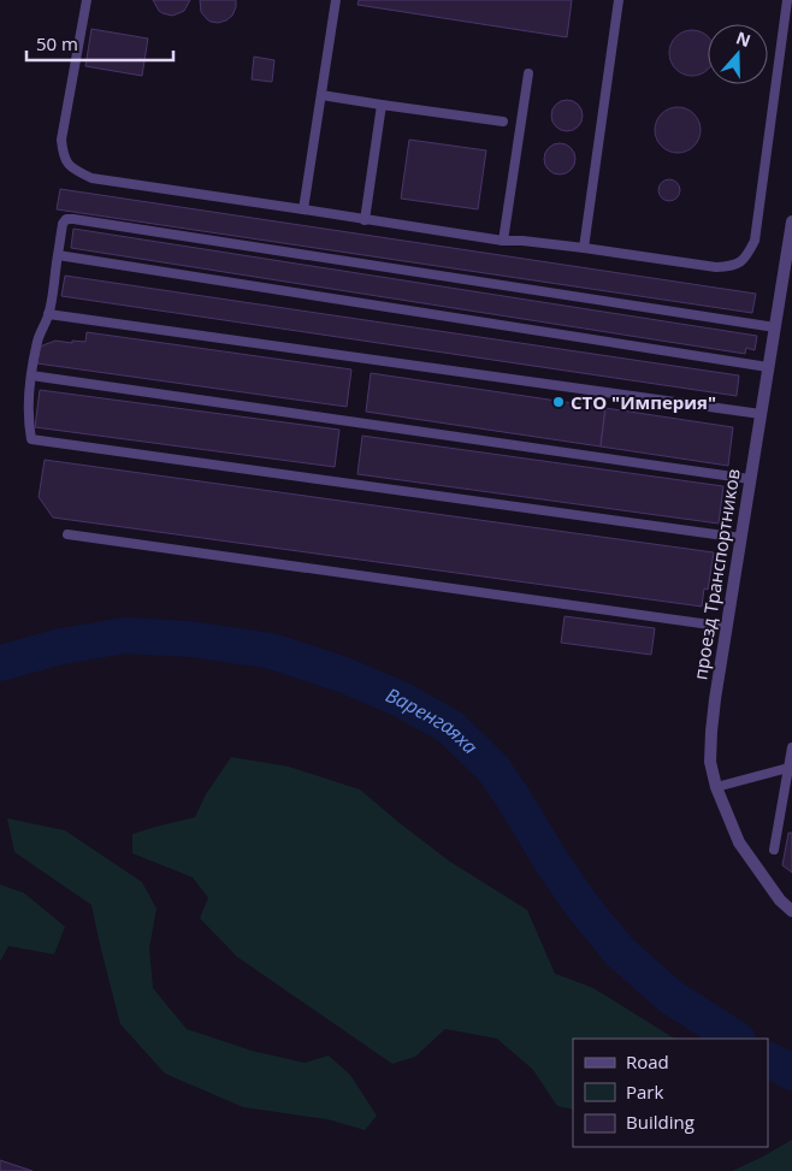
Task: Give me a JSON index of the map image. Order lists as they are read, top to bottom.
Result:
{
  "streets": {
    "street": ["проезд Транспортников"]
  },
  "water": ["Варенгаяха"],
  "places": ["СТО \"Империя\""],
  "legend": ["Road", "Park", "Building"],
  "scale_bar": "50 m",
  "north": "top"
}
